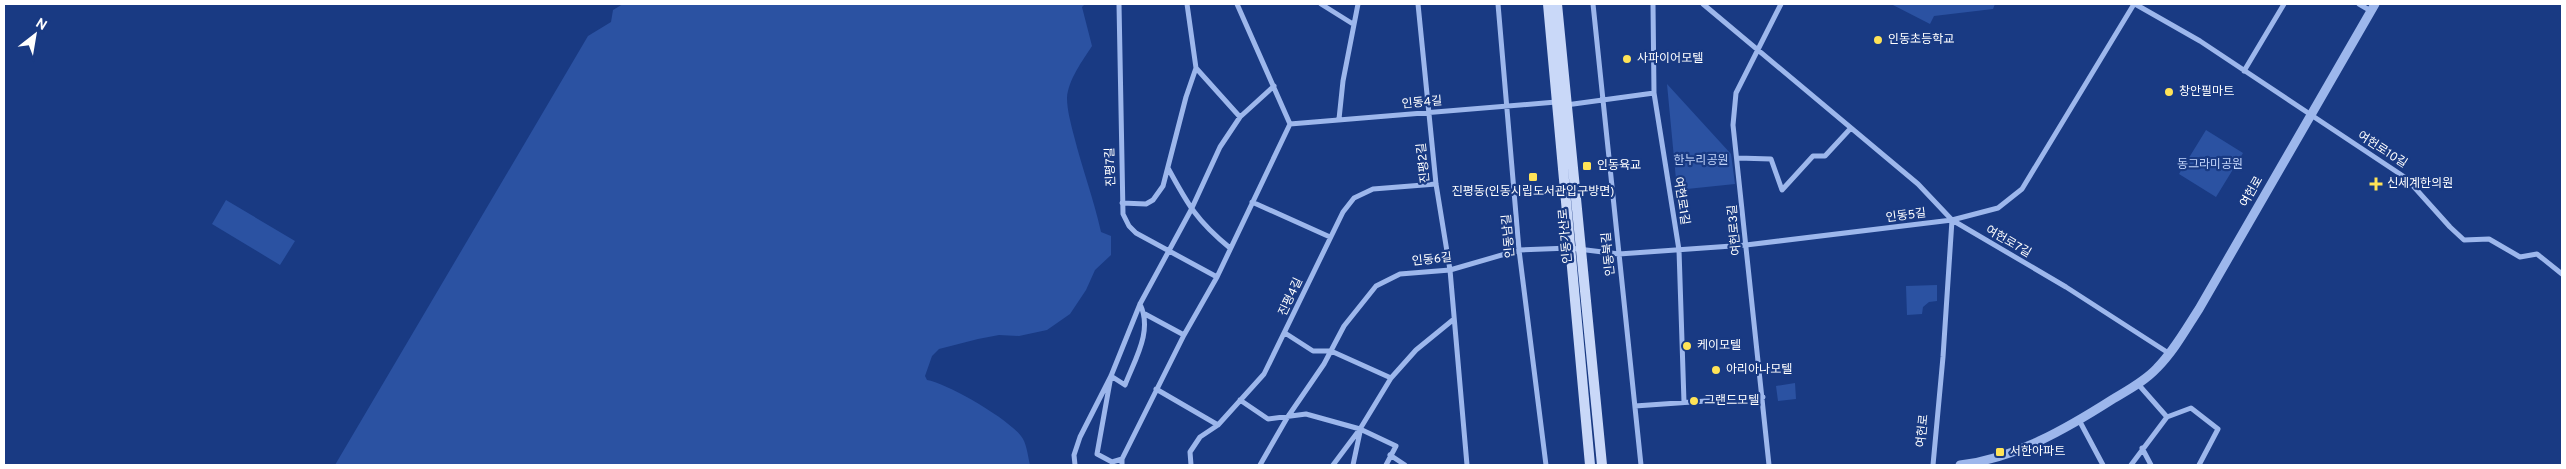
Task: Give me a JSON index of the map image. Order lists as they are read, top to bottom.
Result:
{
  "streets": {
    "main road": ["인동가산로"],
    "street": [
      "인동4길",
      "여헌로10길",
      "진평2길",
      "진평7길",
      "여헌로",
      "여헌로1길",
      "인동5길",
      "여헌로3길",
      "인동남길",
      "여헌로7길",
      "인동북길",
      "인동6길",
      "진평4길"
    ]
  },
  "crossings": [
    ["인동4길", "진평2길"],
    ["인동4길", "인동남길"],
    ["인동4길", "인동가산로"],
    ["여헌로10길", "여헌로"],
    ["진평2길", "인동6길"],
    ["진평2길", "진평4길"],
    ["여헌로", "인동5길"],
    ["여헌로", "여헌로7길"],
    ["여헌로1길", "인동5길"],
    ["인동5길", "여헌로3길"],
    ["인동5길", "인동가산로"],
    ["인동5길", "여헌로7길"],
    ["인동5길", "인동북길"],
    ["인동5길", "인동6길"],
    ["여헌로3길", "여헌로7길"],
    ["인동남길", "인동6길"],
    ["인동가산로", "인동6길"]
  ],
  "parks": ["한누리공원", "동그라미공원"],
  "places": {
    "other": [
      "인동초등학교",
      "사파이어모텔",
      "창안필마트",
      "케이모텔",
      "아리아나모텔",
      "그랜드모텔"
    ],
    "transit": ["인동육교", "진평동(인동시립도서관입구방면)", "서한아파트"],
    "health": ["신세계한의원"]
  },
  "north": "top right"
}
